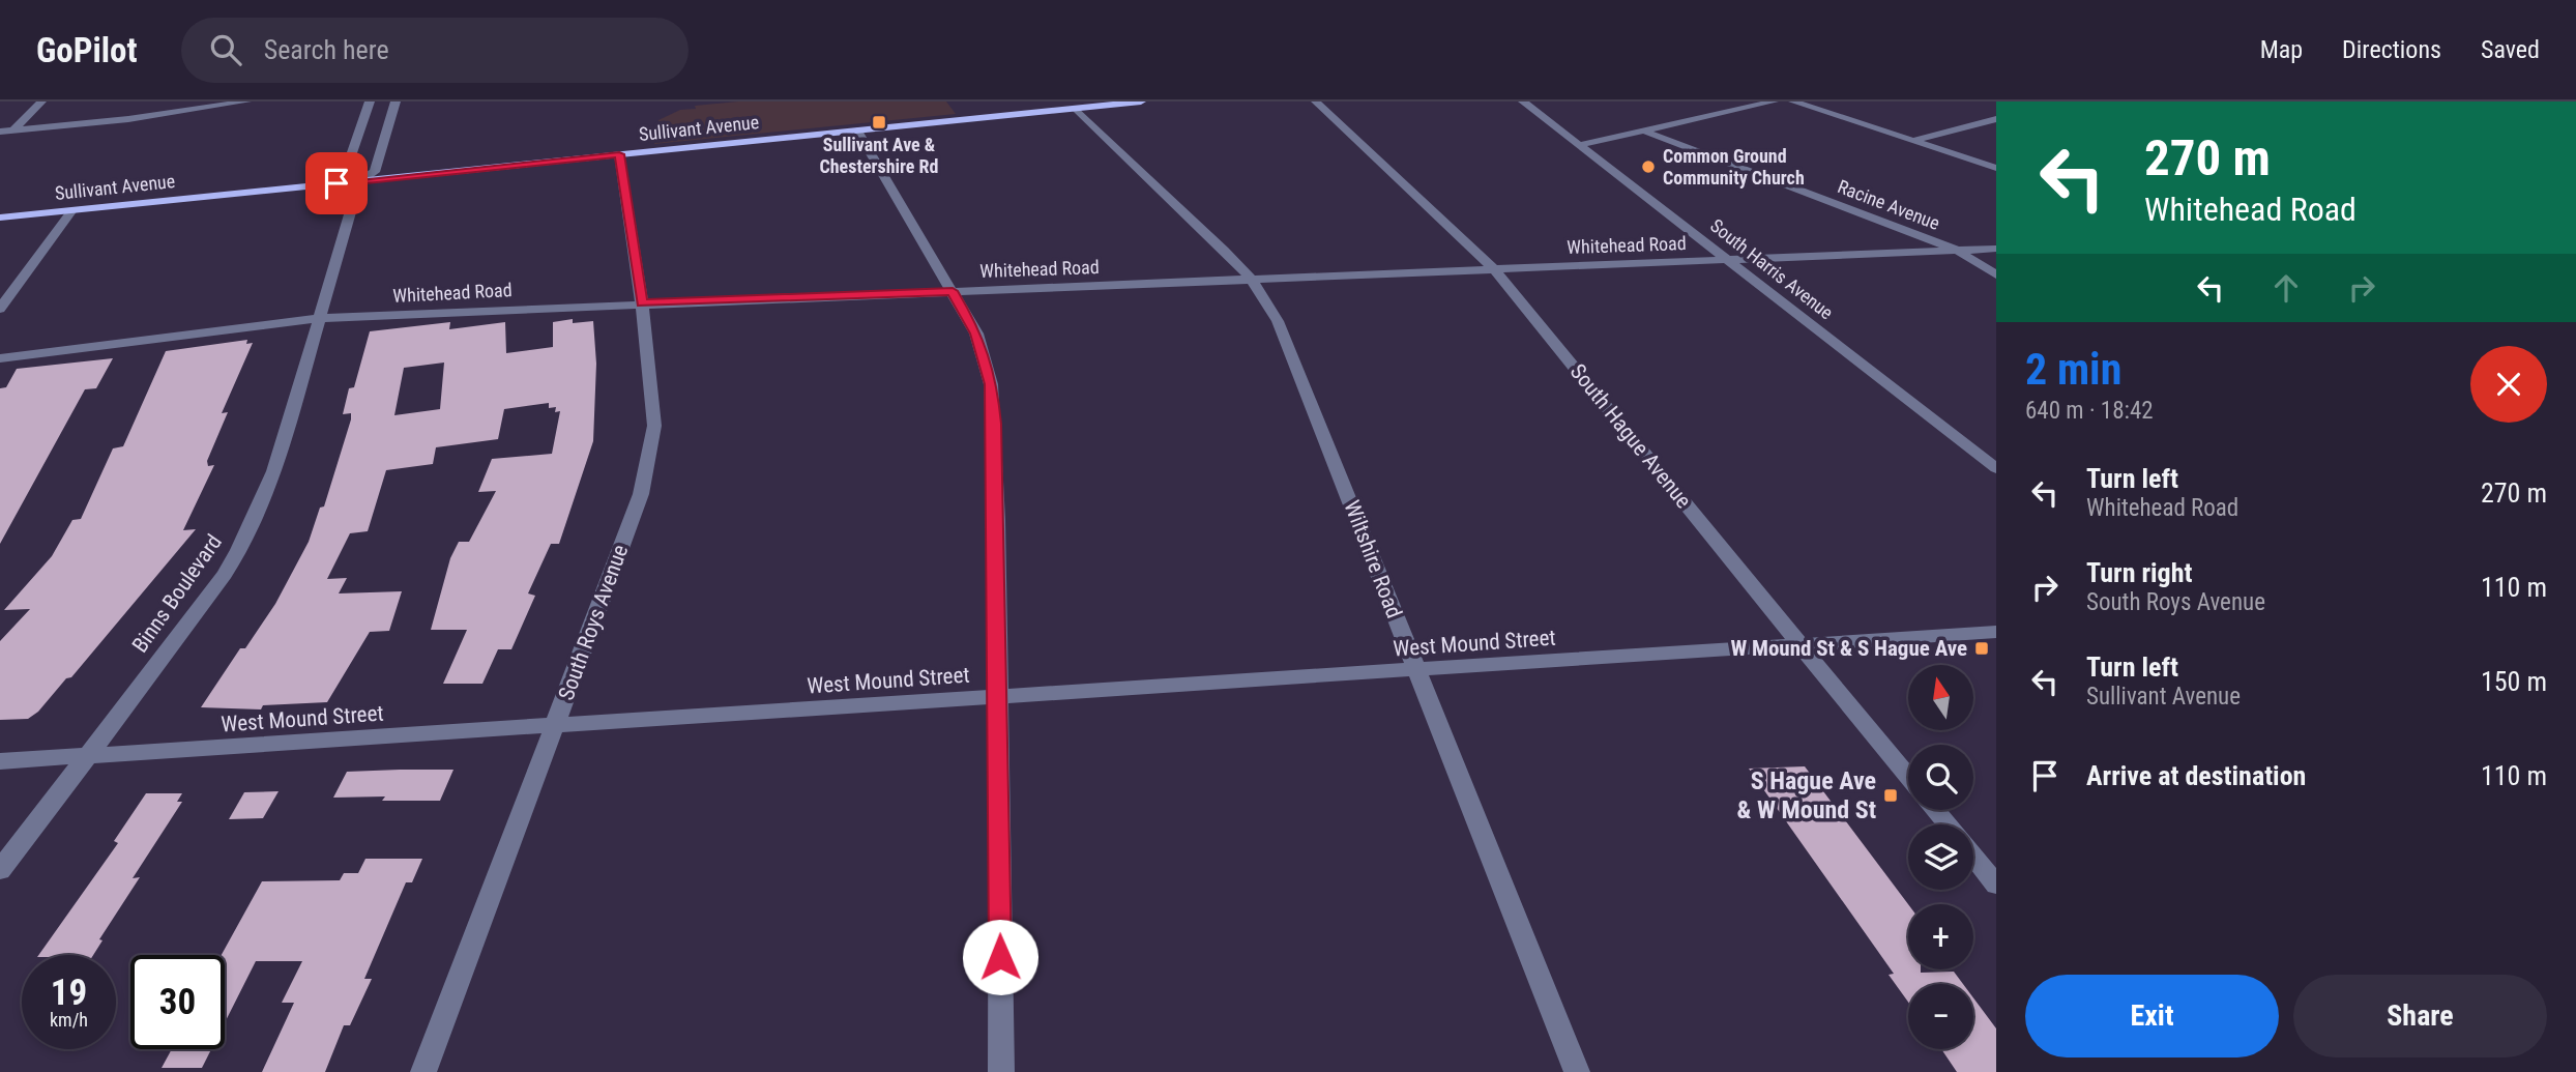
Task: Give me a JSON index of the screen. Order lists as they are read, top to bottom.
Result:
{
  "streets": {
    "main road": ["Sullivant Avenue"],
    "street": [
      "Racine Avenue",
      "Whitehead Road",
      "South Harris Avenue",
      "South Hague Avenue",
      "Wiltshire Road",
      "Binns Boulevard",
      "South Roys Avenue",
      "West Mound Street"
    ]
  },
  "crossings": [
    ["Sullivant Avenue", "Wiltshire Road"],
    ["Sullivant Avenue", "Binns Boulevard"],
    ["Sullivant Avenue", "South Roys Avenue"],
    ["Racine Avenue", "Whitehead Road"],
    ["Whitehead Road", "South Harris Avenue"],
    ["Whitehead Road", "South Hague Avenue"],
    ["Whitehead Road", "Wiltshire Road"],
    ["Whitehead Road", "Binns Boulevard"],
    ["Whitehead Road", "South Roys Avenue"],
    ["South Hague Avenue", "West Mound Street"],
    ["Wiltshire Road", "West Mound Street"],
    ["Binns Boulevard", "West Mound Street"],
    ["South Roys Avenue", "West Mound Street"]
  ],
  "places": {
    "transit": ["Sullivant Ave & Chestershire Rd", "W Mound St & S Hague Ave", "S Hague Ave & W Mound St"],
    "other": ["Common Ground Community Church"]
  },
  "north": "top",
  "page": {
    "header": "GoPilot",
    "search": "Search here",
    "nav": ["Map", "Directions", "Saved"],
    "turn": ["270 m", "Whitehead Road"],
    "heading": ["2 min", "640 m · 18:42"],
    "list": [
      {
        "name": "Turn left",
        "note": "Whitehead Road",
        "value": "270 m"
      },
      {
        "name": "Turn right",
        "note": "South Roys Avenue",
        "value": "110 m"
      },
      {
        "name": "Turn left",
        "note": "Sullivant Avenue",
        "value": "150 m"
      },
      {
        "name": "Arrive at destination",
        "value": "110 m"
      }
    ],
    "map_buttons": ["+", "−"],
    "speed": "19 km/h",
    "limit": "30",
    "buttons": ["Exit", "Share"]
  }
}
